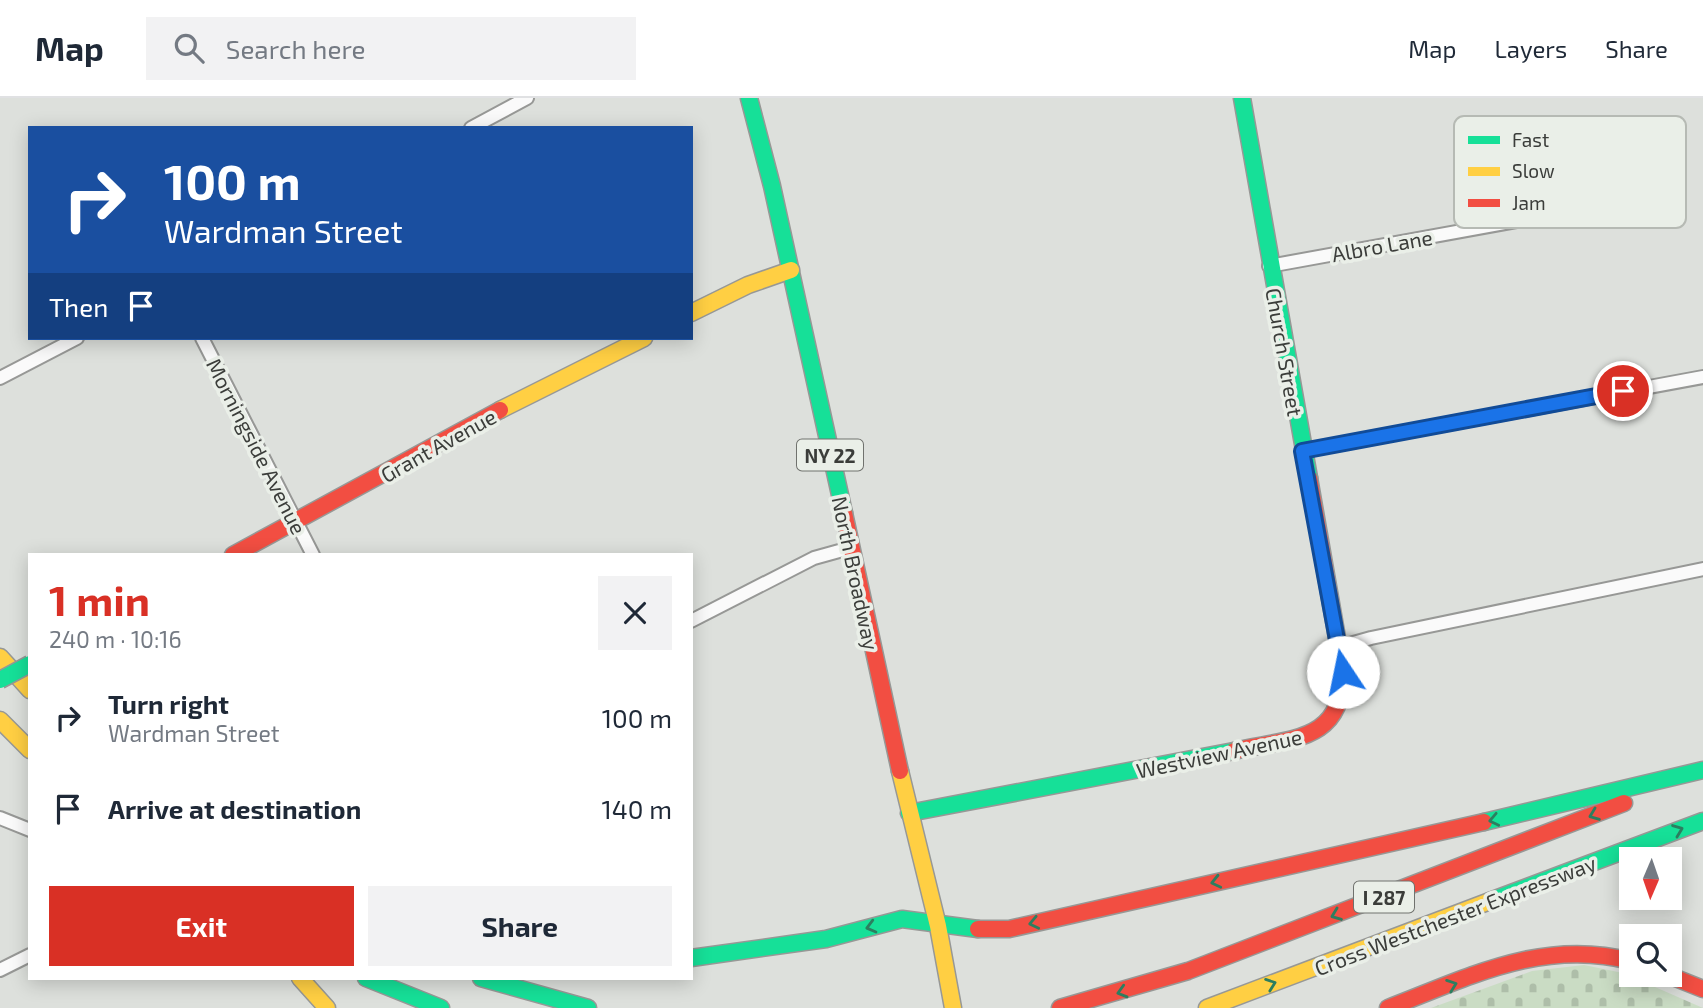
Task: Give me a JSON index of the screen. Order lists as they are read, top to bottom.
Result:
{
  "streets": {
    "main road": [
      "Church Street",
      "Grant Avenue",
      "NY 22",
      "North Broadway",
      "Westview Avenue",
      "I 287",
      "Cross Westchester Expressway"
    ],
    "street": ["Albro Lane", "Morningside Avenue"]
  },
  "crossings": [
    ["Albro Lane", "Church Street"],
    ["Church Street", "Westview Avenue"],
    ["Grant Avenue", "Morningside Avenue"],
    ["North Broadway", "Westview Avenue"]
  ],
  "legend": ["Fast", "Slow", "Jam"],
  "north": "bottom",
  "page": {
    "header": "Map",
    "search": "Search here",
    "nav": ["Map", "Layers", "Share"],
    "turn": ["100 m", "Wardman Street"],
    "then": "Then",
    "heading": ["1 min", "240 m · 10:16"],
    "list": [
      {
        "name": "Turn right",
        "note": "Wardman Street",
        "value": "100 m"
      },
      {
        "name": "Arrive at destination",
        "value": "140 m"
      }
    ],
    "buttons": ["Exit", "Share"]
  }
}
